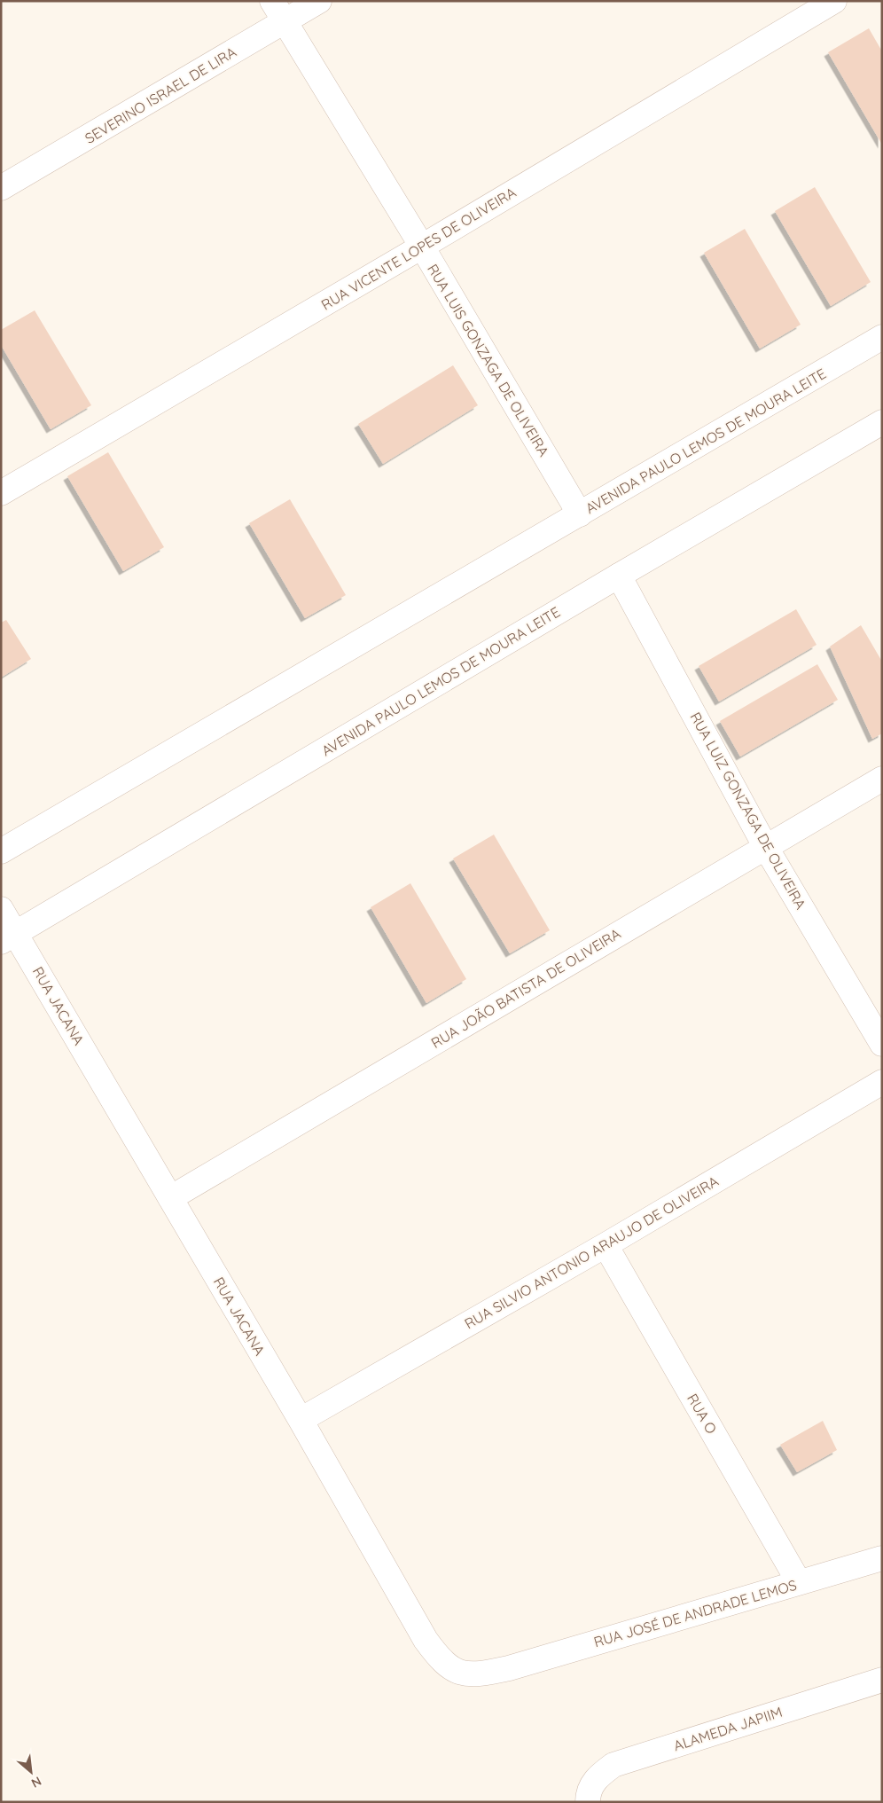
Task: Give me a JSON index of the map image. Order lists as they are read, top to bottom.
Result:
{
  "streets": {
    "street": [
      "SEVERINO ISRAEL DE LIRA",
      "RUA VICENTE LOPES DE OLIVEIRA",
      "RUA LUIS GONZAGA DE OLIVEIRA",
      "AVENIDA PAULO LEMOS DE MOURA LEITE",
      "RUA LUIZ GONZAGA DE OLIVEIRA",
      "RUA JOÃO BATISTA DE OLIVEIRA",
      "RUA JACANA",
      "RUA SILVIO ANTONIO ARAUJO DE OLIVEIRA",
      "RUA O",
      "RUA JOSÉ DE ANDRADE LEMOS",
      "ALAMEDA JAPIIM"
    ]
  },
  "crossings": [
    ["SEVERINO ISRAEL DE LIRA", "RUA LUIS GONZAGA DE OLIVEIRA"],
    ["RUA VICENTE LOPES DE OLIVEIRA", "RUA LUIS GONZAGA DE OLIVEIRA"],
    ["RUA LUIS GONZAGA DE OLIVEIRA", "AVENIDA PAULO LEMOS DE MOURA LEITE"],
    ["AVENIDA PAULO LEMOS DE MOURA LEITE", "RUA LUIZ GONZAGA DE OLIVEIRA"],
    ["AVENIDA PAULO LEMOS DE MOURA LEITE", "RUA JACANA"],
    ["RUA LUIZ GONZAGA DE OLIVEIRA", "RUA JOÃO BATISTA DE OLIVEIRA"],
    ["RUA JOÃO BATISTA DE OLIVEIRA", "RUA JACANA"],
    ["RUA JACANA", "RUA SILVIO ANTONIO ARAUJO DE OLIVEIRA"],
    ["RUA JACANA", "RUA JOSÉ DE ANDRADE LEMOS"],
    ["RUA SILVIO ANTONIO ARAUJO DE OLIVEIRA", "RUA O"],
    ["RUA O", "RUA JOSÉ DE ANDRADE LEMOS"]
  ],
  "north": "bottom right"
}
